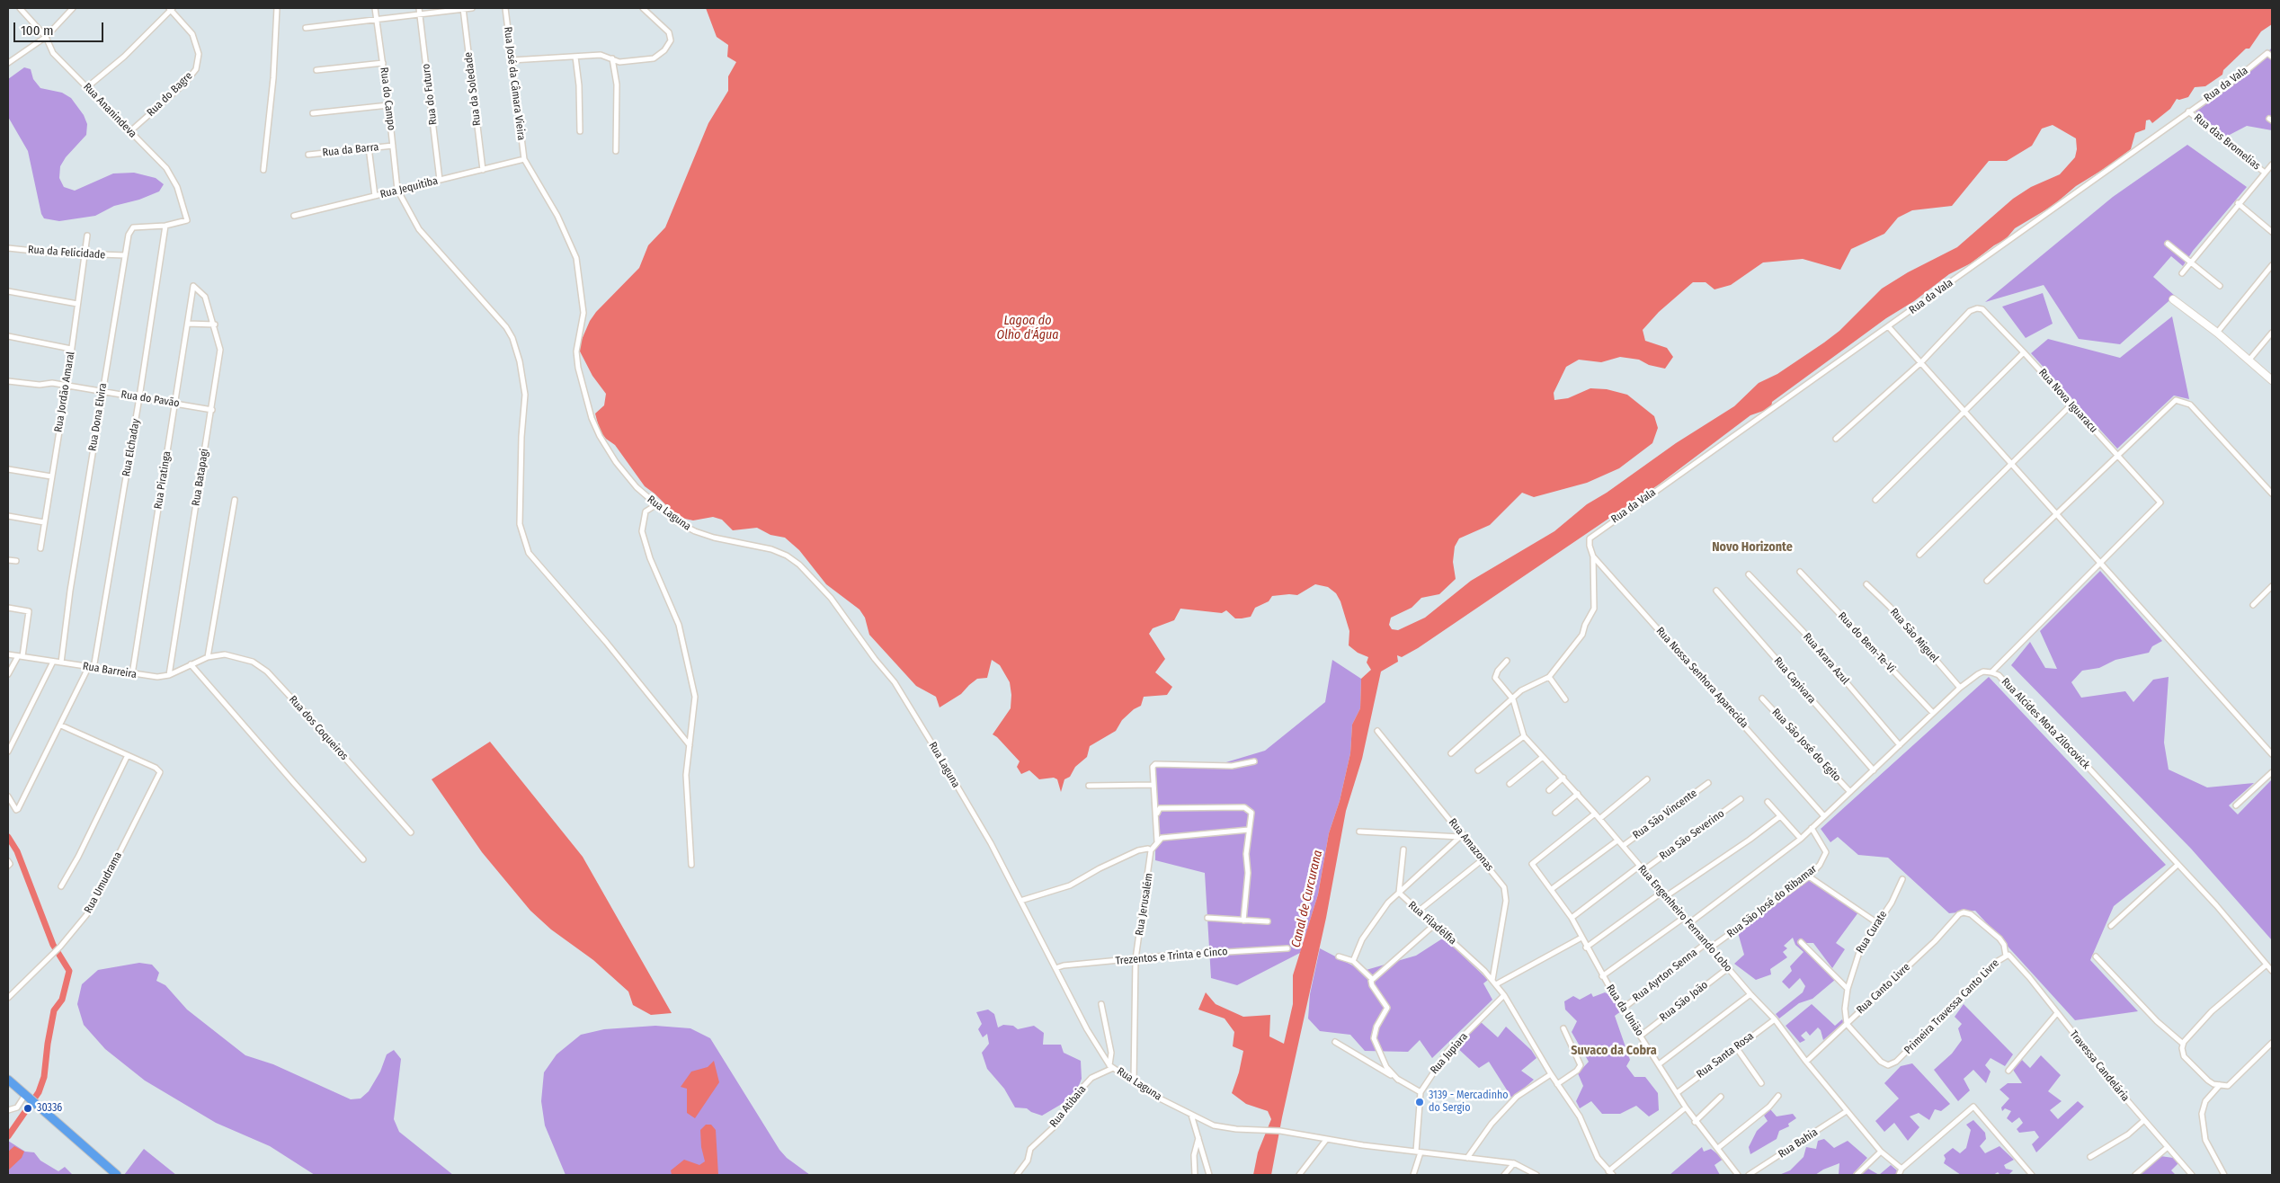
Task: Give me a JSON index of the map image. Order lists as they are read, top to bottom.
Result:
{
  "streets": {
    "street": [
      "Rua José da Câmara Vieira",
      "Rua da Vala",
      "Rua da Soledade",
      "Rua do Bagre",
      "Rua do Futuro",
      "Rua do Campo",
      "Rua Ananindeva",
      "Rua das Bromelias",
      "Rua da Barra",
      "Rua Jequitiba",
      "Rua da Felicidade",
      "Rua Jordão Amaral",
      "Rua do Pavão",
      "Rua Nova Iguaracu",
      "Rua Dona Elvira",
      "Rua Elchaday",
      "Rua Batapagi",
      "Rua Piratinga",
      "Rua Laguna",
      "Rua São Miguel",
      "Rua do Bem-Te-Vi",
      "Rua Arara Azul",
      "Rua Barreira",
      "Rua Nossa Senhora Aparecida",
      "Rua Capivara",
      "Rua Alcídes Mota Zilocovick",
      "Rua dos Coqueiros",
      "Rua São José do Egito",
      "Rua São Vincente",
      "Rua São Severino",
      "Rua Amazonas",
      "Rua Umudrama",
      "Rua São José do Ribamar",
      "Rua Jerusalém",
      "Rua Engenheiro Fernando Lobo",
      "Rua Filadélfia",
      "Rua Curate",
      "Trezentos e Trinta e Cinco",
      "Rua Ayrton Senna",
      "Rua Canto Livre",
      "Rua São João",
      "Primeira Travessa Canto Livre",
      "Rua da União",
      "Rua Jupiara",
      "Rua Santa Rosa",
      "Travessa Candelária",
      "Rua Atibaia",
      "Rua Bahia"
    ]
  },
  "crossings": [
    ["Rua José da Câmara Vieira", "Rua Jequitiba"],
    ["Rua José da Câmara Vieira", "Rua Laguna"],
    ["Rua da Vala", "Rua das Bromelias"],
    ["Rua da Vala", "Rua Nossa Senhora Aparecida"],
    ["Rua da Soledade", "Rua Jequitiba"],
    ["Rua do Bagre", "Rua Ananindeva"],
    ["Rua do Futuro", "Rua Jequitiba"],
    ["Rua do Campo", "Rua da Barra"],
    ["Rua do Campo", "Rua Jequitiba"],
    ["Rua Ananindeva", "Rua Dona Elvira"],
    ["Rua Jequitiba", "Rua Laguna"],
    ["Rua da Felicidade", "Rua Jordão Amaral"],
    ["Rua da Felicidade", "Rua Dona Elvira"],
    ["Rua Jordão Amaral", "Rua do Pavão"],
    ["Rua do Pavão", "Rua Dona Elvira"],
    ["Rua do Pavão", "Rua Elchaday"],
    ["Rua do Pavão", "Rua Batapagi"],
    ["Rua do Pavão", "Rua Piratinga"],
    ["Rua Dona Elvira", "Rua Elchaday"],
    ["Rua Dona Elvira", "Rua Barreira"],
    ["Rua Elchaday", "Rua Barreira"],
    ["Rua Batapagi", "Rua Piratinga"],
    ["Rua Batapagi", "Rua Barreira"],
    ["Rua Piratinga", "Rua Barreira"],
    ["Rua Laguna", "Rua Jerusalém"],
    ["Rua Laguna", "Trezentos e Trinta e Cinco"],
    ["Rua Laguna", "Rua Jupiara"],
    ["Rua Laguna", "Rua Atibaia"],
    ["Rua São Miguel", "Rua Alcídes Mota Zilocovick"],
    ["Rua do Bem-Te-Vi", "Rua Alcídes Mota Zilocovick"],
    ["Rua Arara Azul", "Rua Alcídes Mota Zilocovick"],
    ["Rua Barreira", "Rua dos Coqueiros"],
    ["Rua Nossa Senhora Aparecida", "Rua Alcídes Mota Zilocovick"],
    ["Rua Capivara", "Rua Alcídes Mota Zilocovick"],
    ["Rua Alcídes Mota Zilocovick", "Rua São José do Egito"],
    ["Rua Alcídes Mota Zilocovick", "Rua São José do Ribamar"],
    ["Rua Alcídes Mota Zilocovick", "Rua Engenheiro Fernando Lobo"],
    ["Rua São Vincente", "Rua Engenheiro Fernando Lobo"],
    ["Rua São Vincente", "Rua da União"],
    ["Rua São Severino", "Rua Engenheiro Fernando Lobo"],
    ["Rua Amazonas", "Rua Filadélfia"],
    ["Rua São José do Ribamar", "Rua Engenheiro Fernando Lobo"],
    ["Rua Jerusalém", "Trezentos e Trinta e Cinco"],
    ["Rua Engenheiro Fernando Lobo", "Rua Ayrton Senna"],
    ["Rua Engenheiro Fernando Lobo", "Rua Canto Livre"],
    ["Rua Engenheiro Fernando Lobo", "Rua São João"],
    ["Rua Engenheiro Fernando Lobo", "Rua da União"],
    ["Rua Engenheiro Fernando Lobo", "Rua Santa Rosa"],
    ["Rua Engenheiro Fernando Lobo", "Rua Bahia"],
    ["Rua Filadélfia", "Rua Jupiara"],
    ["Rua Curate", "Rua Canto Livre"],
    ["Rua Curate", "Primeira Travessa Canto Livre"],
    ["Rua Ayrton Senna", "Rua da União"],
    ["Rua Canto Livre", "Primeira Travessa Canto Livre"],
    ["Rua Canto Livre", "Travessa Candelária"],
    ["Rua São João", "Rua da União"],
    ["Primeira Travessa Canto Livre", "Travessa Candelária"],
    ["Rua da União", "Rua Santa Rosa"]
  ],
  "districts": ["Novo Horizonte", "Suvaco da Cobra"],
  "water": ["Lagoa do Olho d'Água", "Canal de Curcurana"],
  "places": ["3139 - Mercadinho do Sergio", "30336"],
  "scale_bar": "100 m"
}
